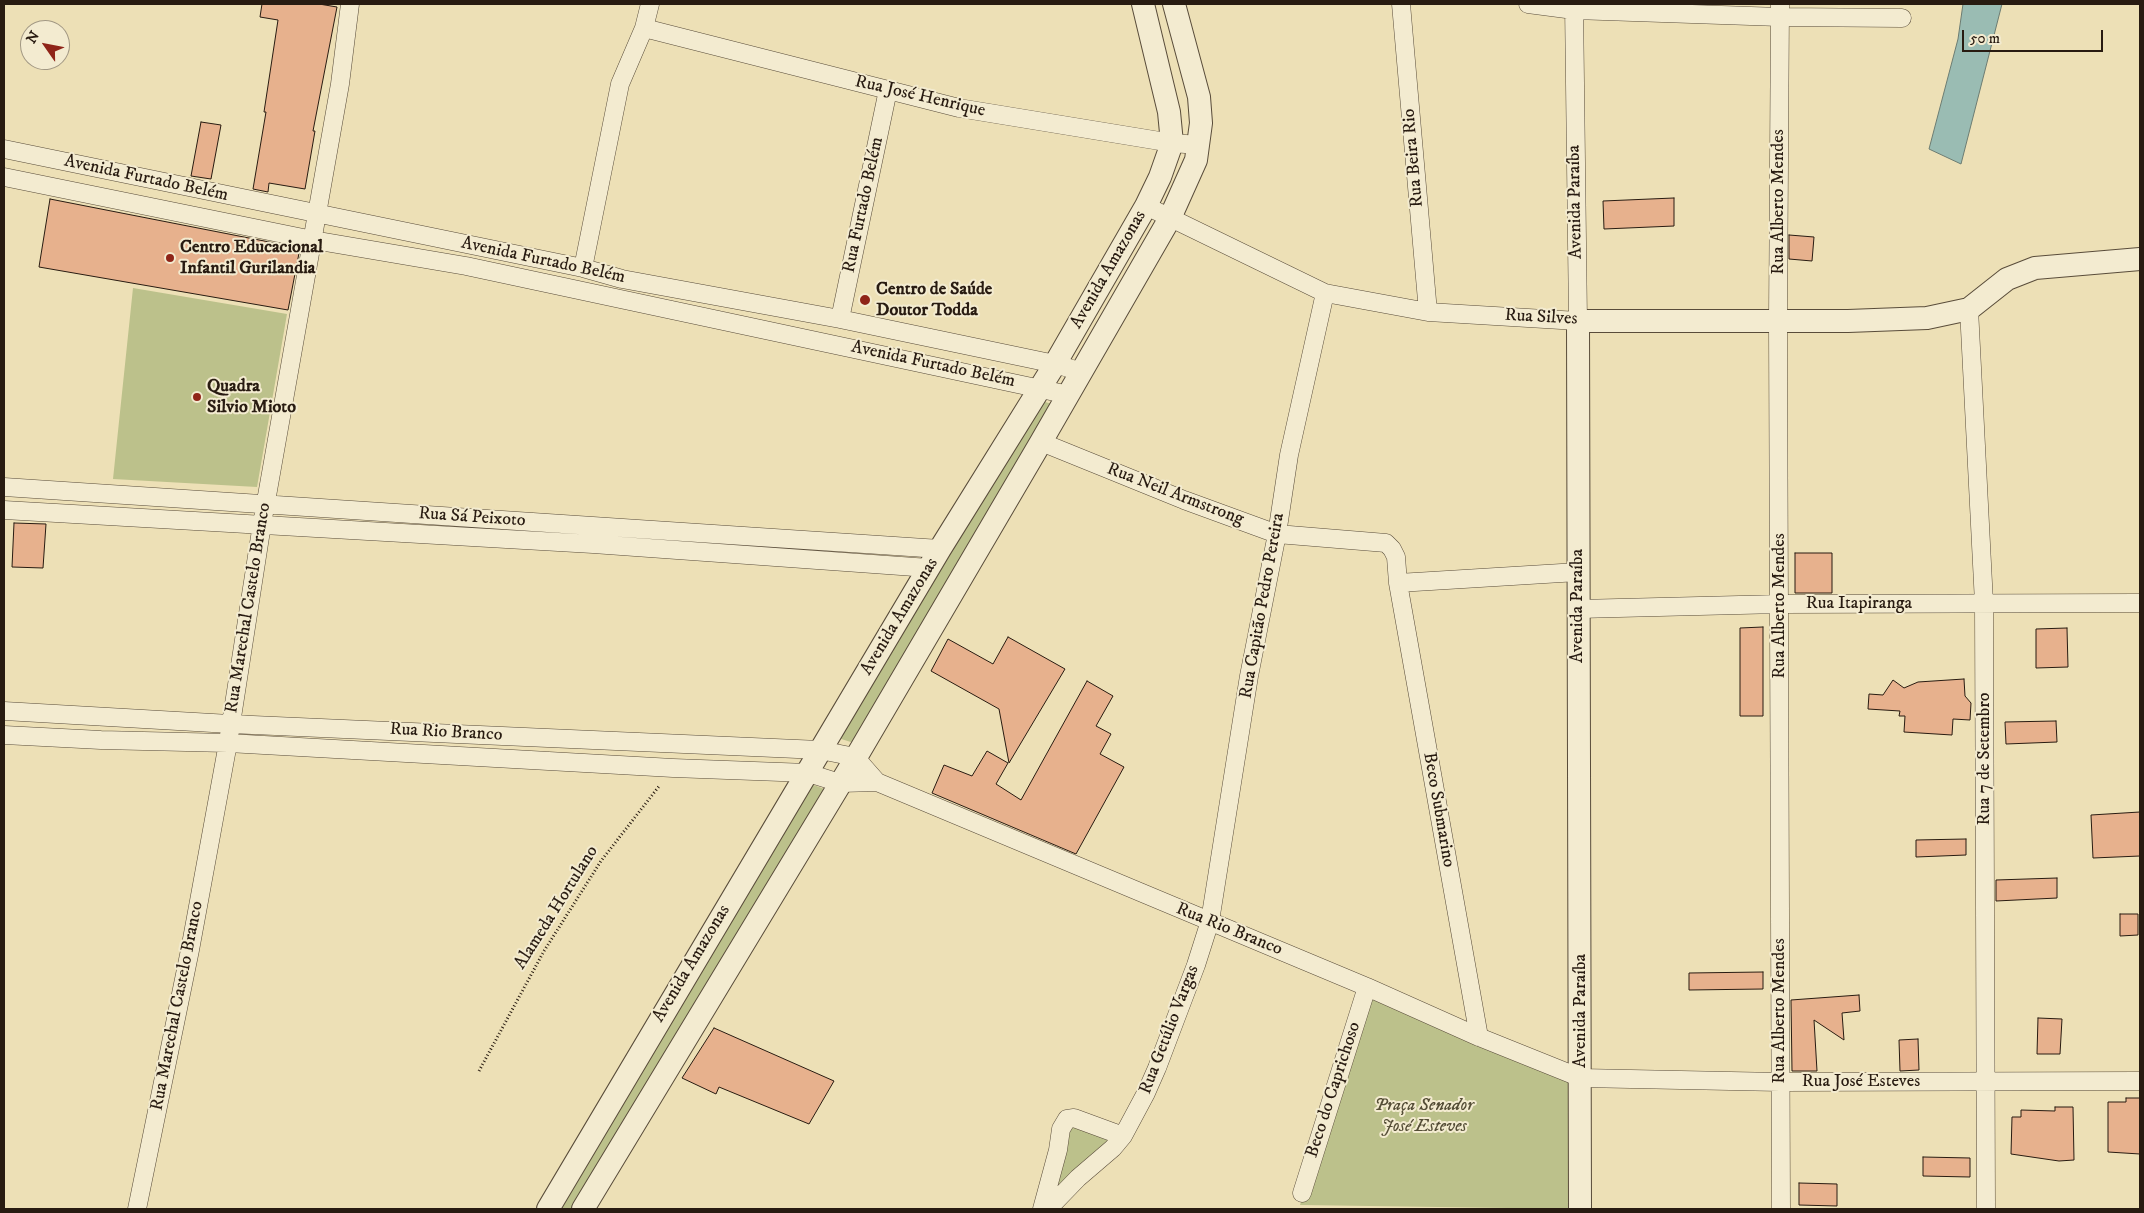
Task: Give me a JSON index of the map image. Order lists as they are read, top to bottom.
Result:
{
  "streets": {
    "street": [
      "Rua José Henrique",
      "Rua Beira Rio",
      "Avenida Furtado Belém",
      "Avenida Paraíba",
      "Rua Alberto Mendes",
      "Rua Furtado Belém",
      "Avenida Amazonas",
      "Rua Silves",
      "Rua Neil Armstrong",
      "Rua Sá Peixoto",
      "Rua Itapiranga",
      "Rua Capitão Pedro Pereira",
      "Rua Marechal Castelo Branco",
      "Rua Rio Branco",
      "Rua 7 de Setembro",
      "Beco Submarino",
      "Rua Getúlio Vargas",
      "Rua José Esteves",
      "Beco do Caprichoso"
    ],
    "path": ["Alameda Hortulano"]
  },
  "crossings": [
    ["Rua José Henrique", "Rua Furtado Belém"],
    ["Rua José Henrique", "Avenida Amazonas"],
    ["Rua Beira Rio", "Rua Silves"],
    ["Avenida Furtado Belém", "Rua Furtado Belém"],
    ["Avenida Furtado Belém", "Avenida Amazonas"],
    ["Avenida Furtado Belém", "Rua Marechal Castelo Branco"],
    ["Avenida Paraíba", "Rua Silves"],
    ["Avenida Paraíba", "Rua Itapiranga"],
    ["Avenida Paraíba", "Rua Rio Branco"],
    ["Avenida Paraíba", "Rua José Esteves"],
    ["Rua Alberto Mendes", "Rua Silves"],
    ["Rua Alberto Mendes", "Rua Itapiranga"],
    ["Rua Alberto Mendes", "Rua José Esteves"],
    ["Avenida Amazonas", "Rua Silves"],
    ["Avenida Amazonas", "Rua Neil Armstrong"],
    ["Avenida Amazonas", "Rua Sá Peixoto"],
    ["Avenida Amazonas", "Rua Rio Branco"],
    ["Rua Silves", "Rua Capitão Pedro Pereira"],
    ["Rua Silves", "Rua 7 de Setembro"],
    ["Rua Neil Armstrong", "Rua Capitão Pedro Pereira"],
    ["Rua Neil Armstrong", "Beco Submarino"],
    ["Rua Sá Peixoto", "Rua Marechal Castelo Branco"],
    ["Rua Itapiranga", "Rua 7 de Setembro"],
    ["Rua Capitão Pedro Pereira", "Rua Rio Branco"],
    ["Rua Capitão Pedro Pereira", "Rua Getúlio Vargas"],
    ["Rua Marechal Castelo Branco", "Rua Rio Branco"],
    ["Rua Rio Branco", "Beco Submarino"],
    ["Rua Rio Branco", "Alameda Hortulano"],
    ["Rua Rio Branco", "Rua Getúlio Vargas"],
    ["Rua Rio Branco", "Rua José Esteves"],
    ["Rua Rio Branco", "Beco do Caprichoso"],
    ["Rua 7 de Setembro", "Rua José Esteves"]
  ],
  "parks": ["Praça Senador José Esteves"],
  "places": ["Centro Educacional Infantil Gurilandia", "Centro de Saúde Doutor Todda", "Quadra Silvio Mioto"],
  "scale_bar": "50 m",
  "north": "top left"
}
